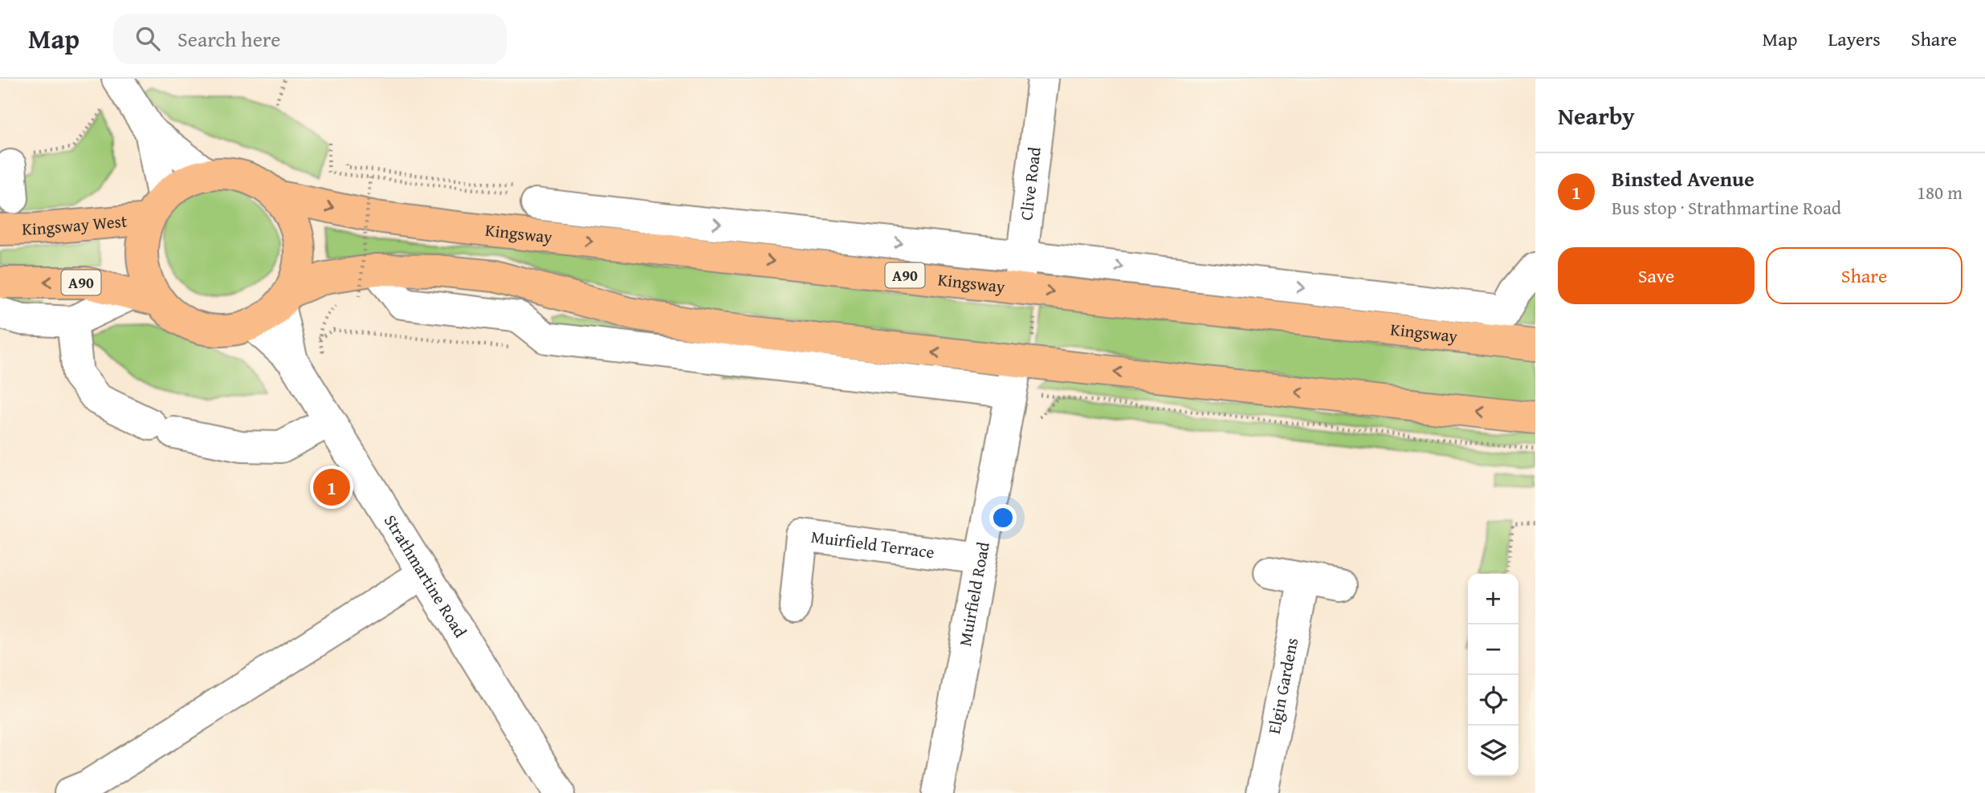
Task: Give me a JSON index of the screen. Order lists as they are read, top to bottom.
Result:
{
  "streets": {
    "highway": ["Kingsway West", "Kingsway", "A90"],
    "street": [
      "Clive Road",
      "Muirfield Terrace",
      "Strathmartine Road",
      "Muirfield Road",
      "Elgin Gardens"
    ]
  },
  "crossings": [
    ["Clive Road", "Kingsway"],
    ["Kingsway West", "Kingsway"],
    ["Kingsway West", "A90"],
    ["Kingsway West", "Strathmartine Road"],
    ["Kingsway", "A90"],
    ["Kingsway", "Strathmartine Road"],
    ["A90", "Strathmartine Road"],
    ["A90", "Muirfield Road"],
    ["Muirfield Terrace", "Muirfield Road"]
  ],
  "page": {
    "header": "Map",
    "search": "Search here",
    "nav": ["Map", "Layers", "Share"],
    "heading": "Nearby",
    "list": [
      {
        "mark": "1",
        "name": "Binsted Avenue",
        "note": "Bus stop · Strathmartine Road",
        "value": "180 m"
      }
    ],
    "buttons": ["Save", "Share"],
    "pins": "1",
    "map_buttons": ["+", "−"]
  }
}
